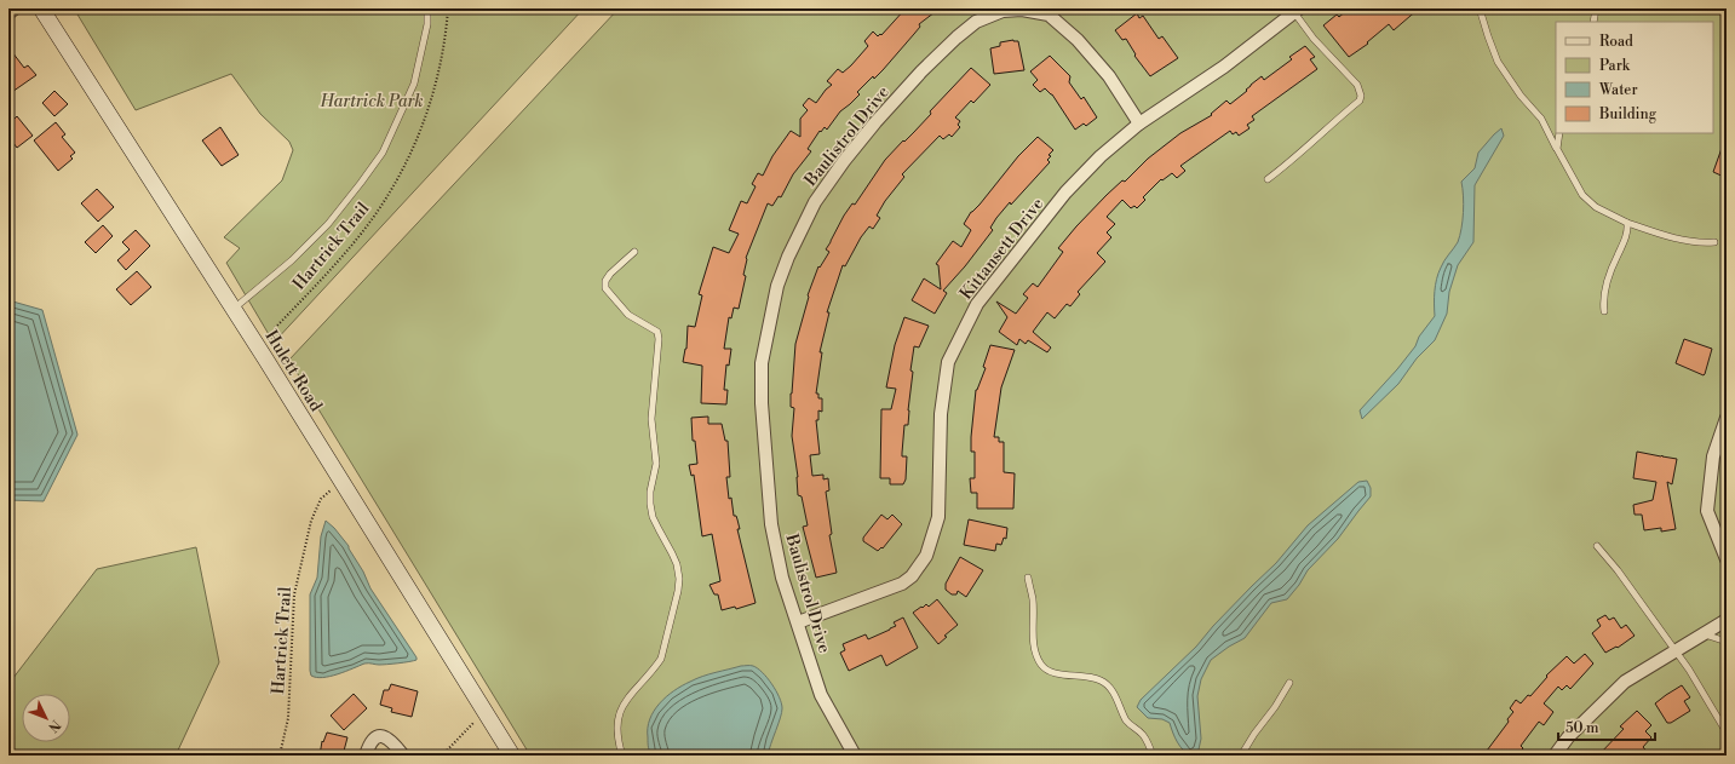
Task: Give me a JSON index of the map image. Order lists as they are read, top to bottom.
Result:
{
  "streets": {
    "street": ["Baulistrol Drive", "Kittansett Drive", "Hulett Road"],
    "path": ["Hartrick Trail"]
  },
  "crossings": [
    ["Baulistrol Drive", "Kittansett Drive"],
    ["Hartrick Trail", "Hulett Road"]
  ],
  "parks": ["Hartrick Park"],
  "legend": [
    "Road",
    "Park",
    "Water",
    "Building"
  ],
  "scale_bar": "50 m",
  "north": "bottom right"
}
